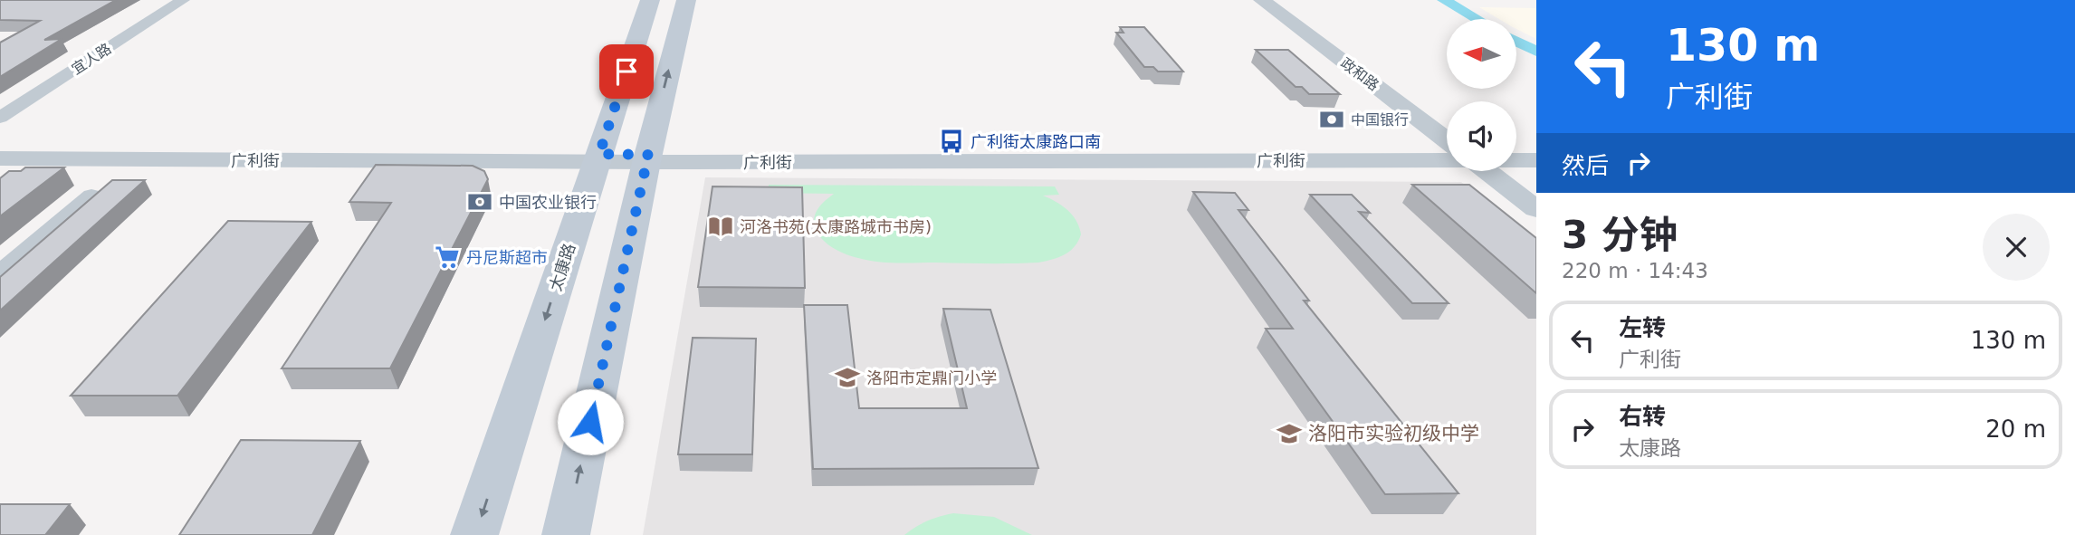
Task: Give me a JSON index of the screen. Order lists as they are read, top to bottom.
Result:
{
  "streets": {
    "main road": ["太康路"],
    "street": ["宜人路", "政和路", "广利街"]
  },
  "crossings": [
    ["广利街", "太康路"]
  ],
  "places": {
    "bank": ["中国银行", "中国农业银行"],
    "bus stop": ["广利街太康路口南"],
    "library": ["河洛书苑(太康路城市书房)"],
    "supermarket": ["丹尼斯超市"],
    "school or university": ["洛阳市定鼎门小学", "洛阳市实验初级中学"]
  },
  "north": "left",
  "page": {
    "turn": ["130 m", "广利街"],
    "then": "然后",
    "heading": ["3 分钟", "220 m · 14:43"],
    "list": [
      {
        "name": "左转",
        "note": "广利街",
        "value": "130 m"
      },
      {
        "name": "右转",
        "note": "太康路",
        "value": "20 m"
      }
    ]
  }
}
